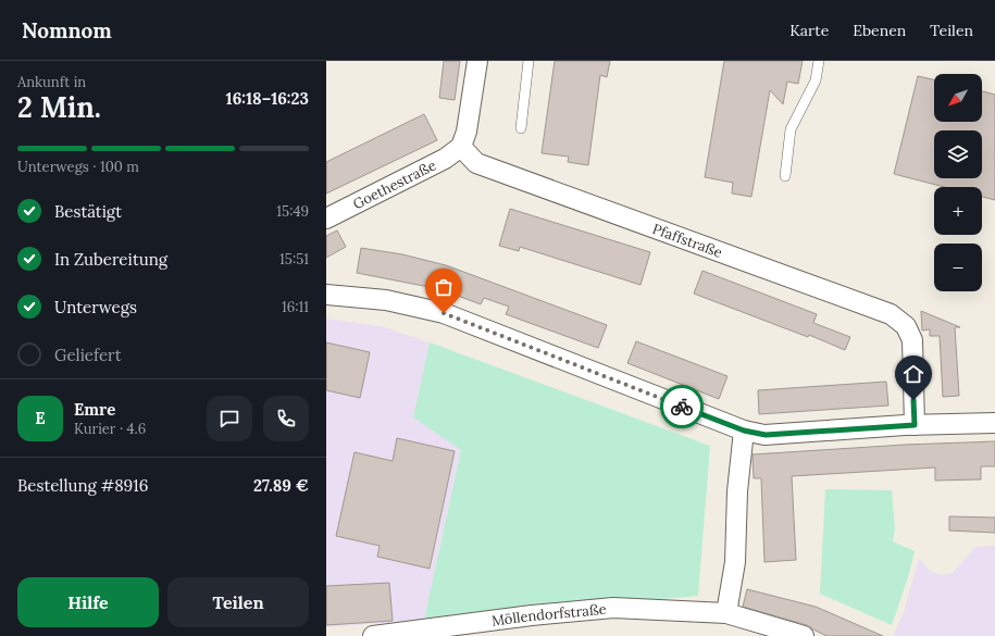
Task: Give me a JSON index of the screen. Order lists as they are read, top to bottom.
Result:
{
  "streets": {
    "street": ["Goethestraße", "Pfaffstraße", "Möllendorfstraße"]
  },
  "crossings": [
    ["Goethestraße", "Pfaffstraße"]
  ],
  "north": "bottom left",
  "page": {
    "header": "Nomnom",
    "nav": ["Karte", "Ebenen", "Teilen"],
    "heading": ["2 Min.", "Ankunft in", "16:18–16:23"],
    "panel": [
      "Emre",
      "Kurier · 4.6",
      "Bestellung #8916",
      "27.89 €"
    ],
    "map_buttons": ["+", "−"],
    "bar": "Unterwegs · 100 m",
    "list": [
      ["Bestätigt", "15:49"],
      ["In Zubereitung", "15:51"],
      ["Unterwegs", "16:11"],
      "Geliefert"
    ],
    "round": "E",
    "buttons": ["Hilfe", "Teilen"]
  }
}
